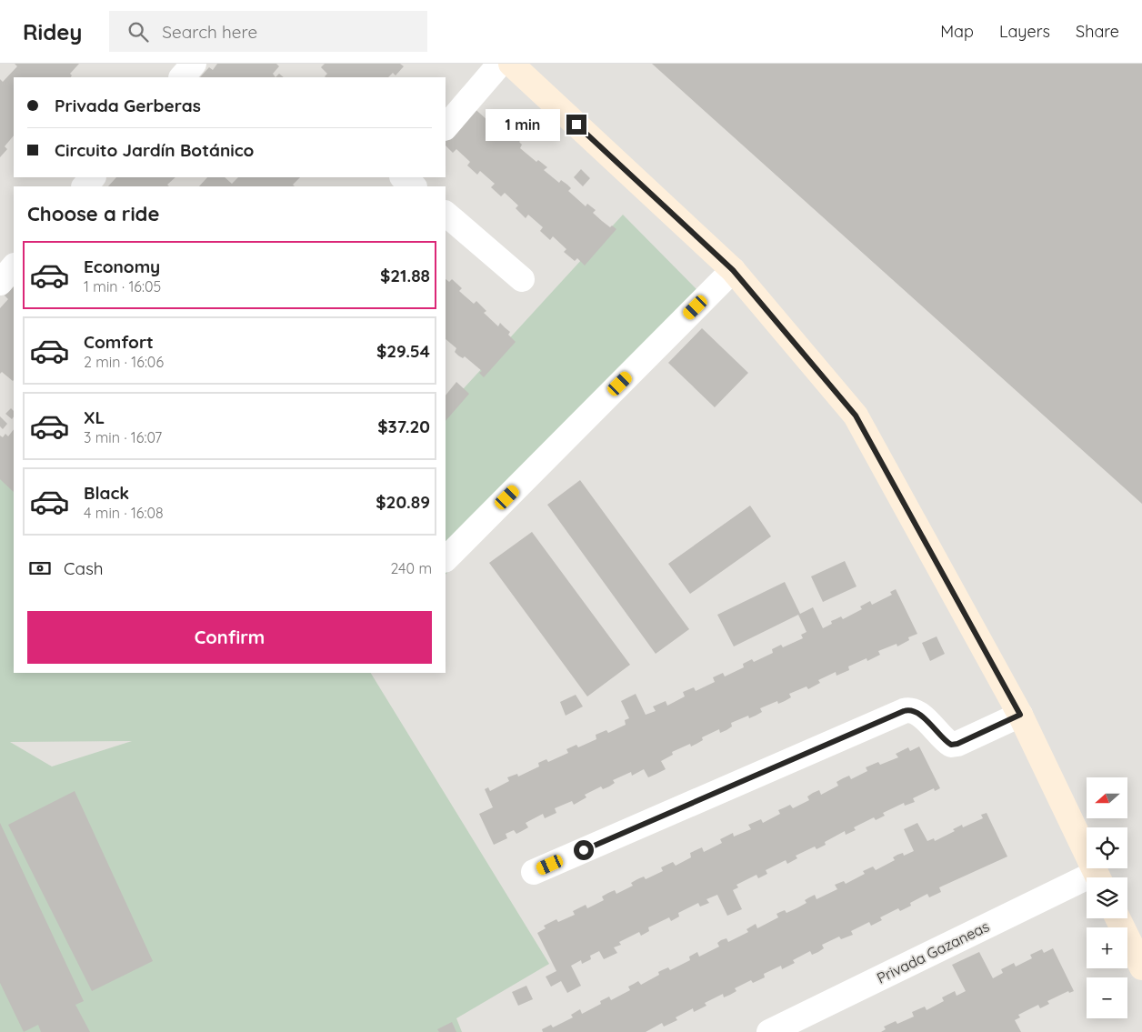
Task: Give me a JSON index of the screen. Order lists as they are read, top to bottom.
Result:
{
  "streets": {
    "street": ["Privada Gazaneas"]
  },
  "north": "left",
  "page": {
    "header": "Ridey",
    "search": "Search here",
    "nav": ["Map", "Layers", "Share"],
    "banner": ["Privada Gerberas", "Circuito Jardín Botánico"],
    "bubble": "1 min",
    "heading": "Choose a ride",
    "list": [
      {
        "name": "Economy",
        "note": "1 min · 16:05",
        "value": "$21.88"
      },
      {
        "name": "Comfort",
        "note": "2 min · 16:06",
        "value": "$29.54"
      },
      {
        "name": "XL",
        "note": "3 min · 16:07",
        "value": "$37.20"
      },
      {
        "name": "Black",
        "note": "4 min · 16:08",
        "value": "$20.89"
      }
    ],
    "pay": ["Cash", "240 m"],
    "buttons": "Confirm",
    "map_buttons": ["+", "−"]
  }
}
